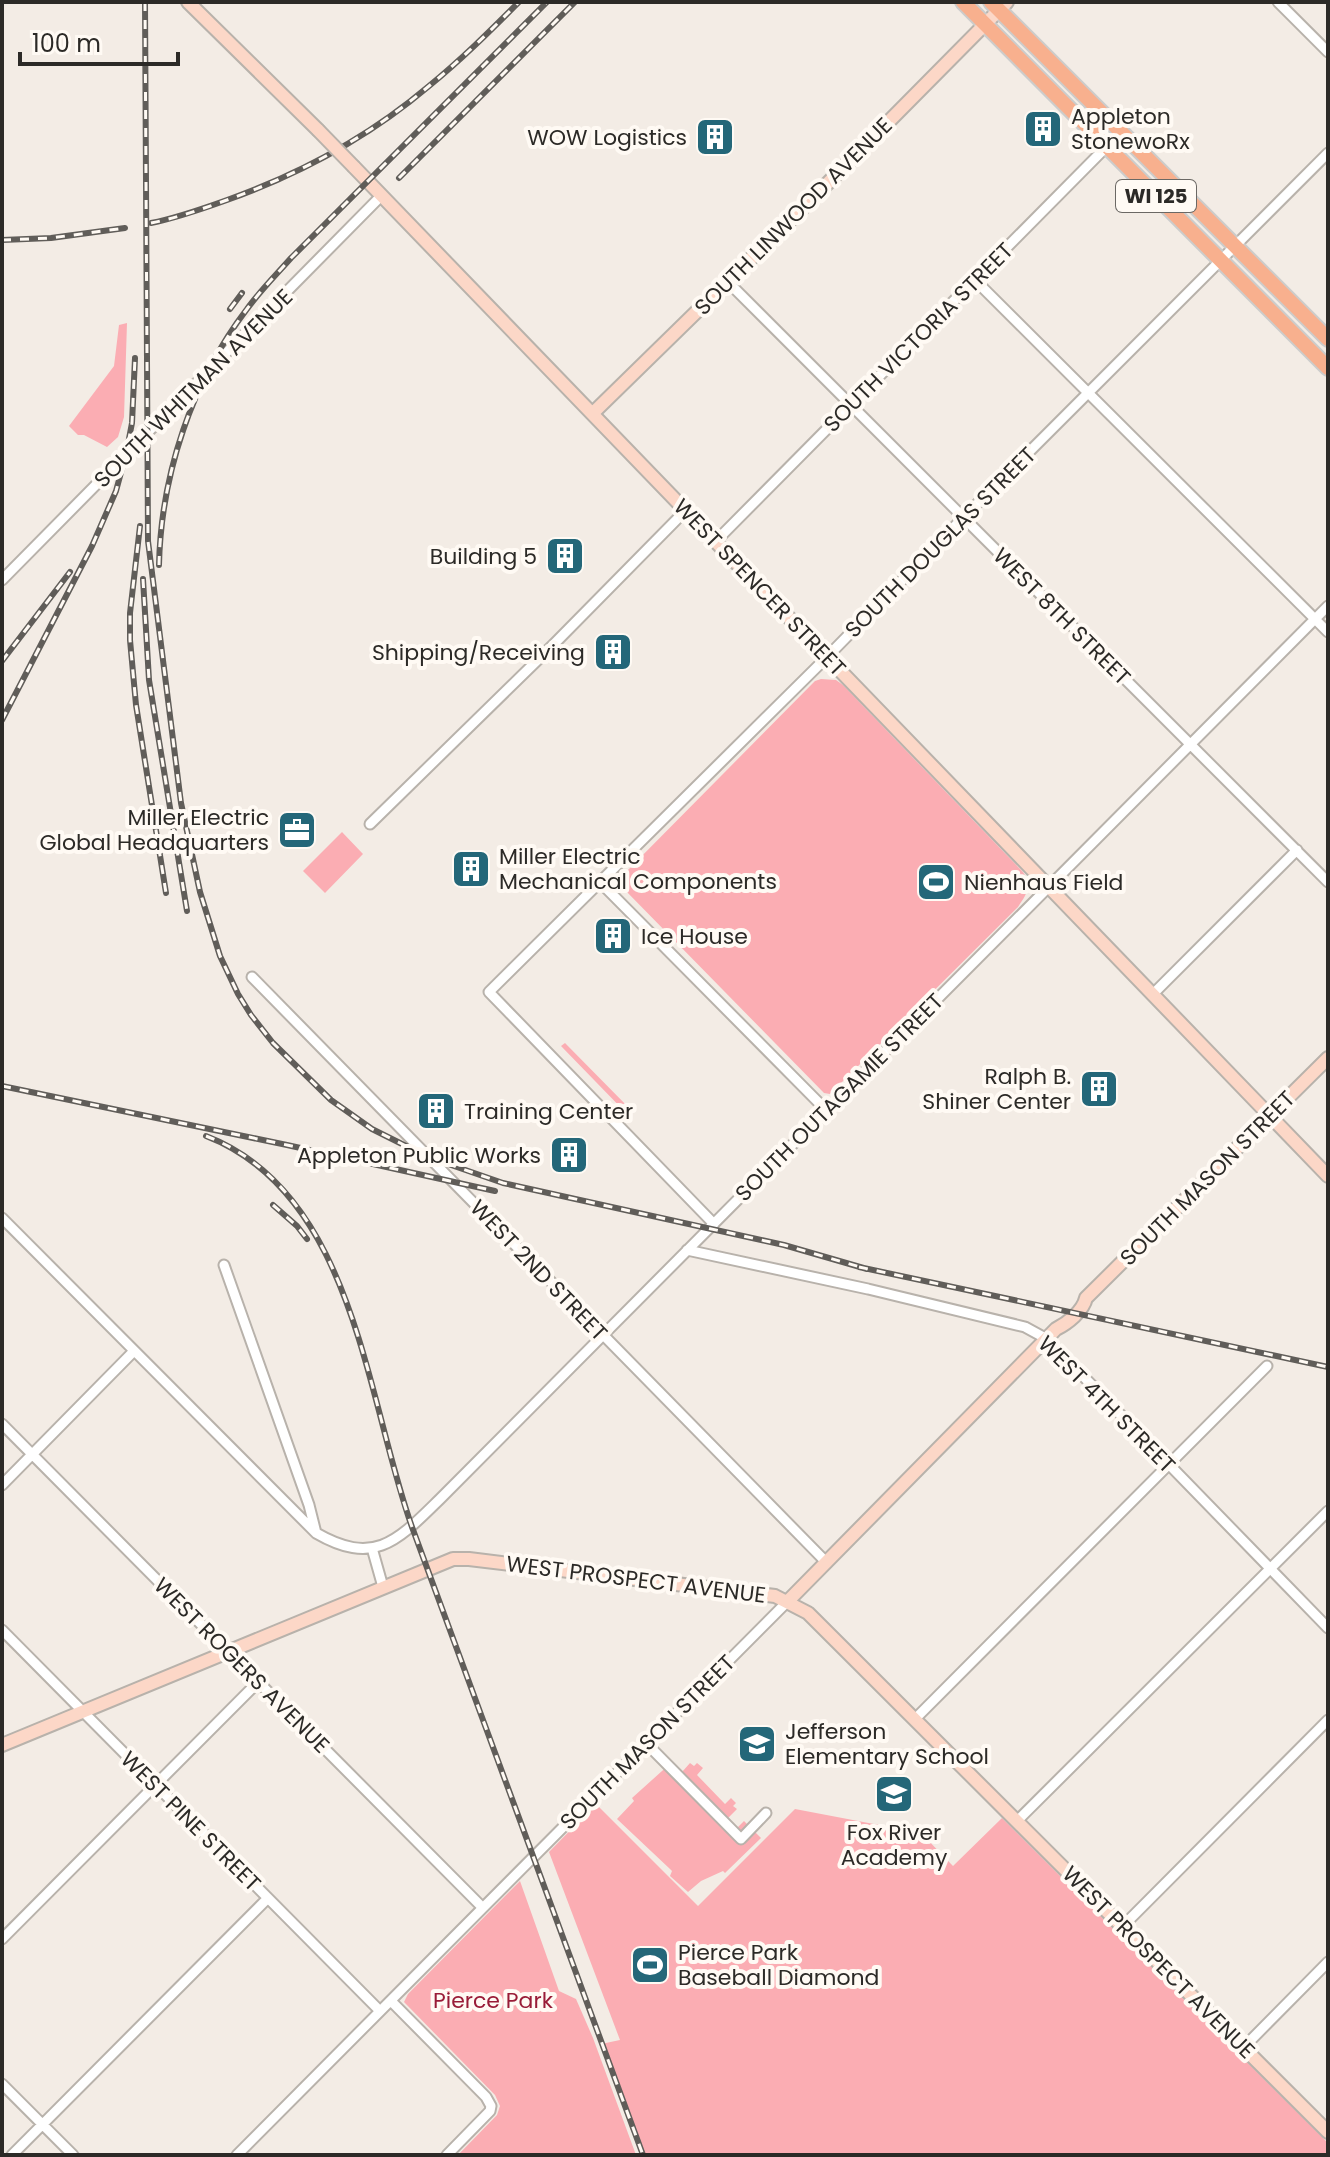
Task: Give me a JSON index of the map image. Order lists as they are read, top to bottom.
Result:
{
  "streets": {
    "main road": [
      "WI 125",
      "SOUTH LINWOOD AVENUE",
      "WEST SPENCER STREET",
      "SOUTH MASON STREET",
      "WEST PROSPECT AVENUE"
    ],
    "street": [
      "SOUTH VICTORIA STREET",
      "SOUTH WHITMAN AVENUE",
      "SOUTH DOUGLAS STREET",
      "WEST 8TH STREET",
      "SOUTH OUTAGAMIE STREET",
      "WEST 2ND STREET",
      "WEST 4TH STREET",
      "WEST ROGERS AVENUE",
      "WEST PINE STREET"
    ]
  },
  "crossings": [
    ["WI 125", "SOUTH LINWOOD AVENUE"],
    ["WI 125", "SOUTH VICTORIA STREET"],
    ["WI 125", "SOUTH DOUGLAS STREET"],
    ["SOUTH LINWOOD AVENUE", "WEST SPENCER STREET"],
    ["SOUTH LINWOOD AVENUE", "WEST 8TH STREET"],
    ["SOUTH VICTORIA STREET", "WEST SPENCER STREET"],
    ["SOUTH VICTORIA STREET", "WEST 8TH STREET"],
    ["SOUTH WHITMAN AVENUE", "WEST SPENCER STREET"],
    ["SOUTH DOUGLAS STREET", "WEST SPENCER STREET"],
    ["SOUTH DOUGLAS STREET", "WEST 8TH STREET"],
    ["SOUTH DOUGLAS STREET", "SOUTH OUTAGAMIE STREET"],
    ["WEST SPENCER STREET", "SOUTH OUTAGAMIE STREET"],
    ["WEST SPENCER STREET", "SOUTH MASON STREET"],
    ["WEST 8TH STREET", "SOUTH OUTAGAMIE STREET"],
    ["SOUTH OUTAGAMIE STREET", "WEST 2ND STREET"],
    ["SOUTH OUTAGAMIE STREET", "WEST 4TH STREET"],
    ["SOUTH MASON STREET", "WEST 2ND STREET"],
    ["SOUTH MASON STREET", "WEST 4TH STREET"],
    ["SOUTH MASON STREET", "WEST PROSPECT AVENUE"],
    ["SOUTH MASON STREET", "WEST ROGERS AVENUE"],
    ["SOUTH MASON STREET", "WEST PINE STREET"],
    ["WEST PROSPECT AVENUE", "WEST ROGERS AVENUE"],
    ["WEST PROSPECT AVENUE", "WEST PINE STREET"]
  ],
  "parks": ["Pierce Park"],
  "places": {
    "building": [
      "Appleton StonewoRx",
      "WOW Logistics",
      "Building 5",
      "Shipping/Receiving",
      "Miller Electric Mechanical Components",
      "Ice House",
      "Ralph B. Shiner Center",
      "Training Center",
      "Appleton Public Works"
    ],
    "office": ["Miller Electric Global Headquarters"],
    "sports": ["Nienhaus Field", "Pierce Park Baseball Diamond"],
    "school or university": ["Jefferson Elementary School", "Fox River Academy"]
  },
  "scale_bar": "100 m"
}
